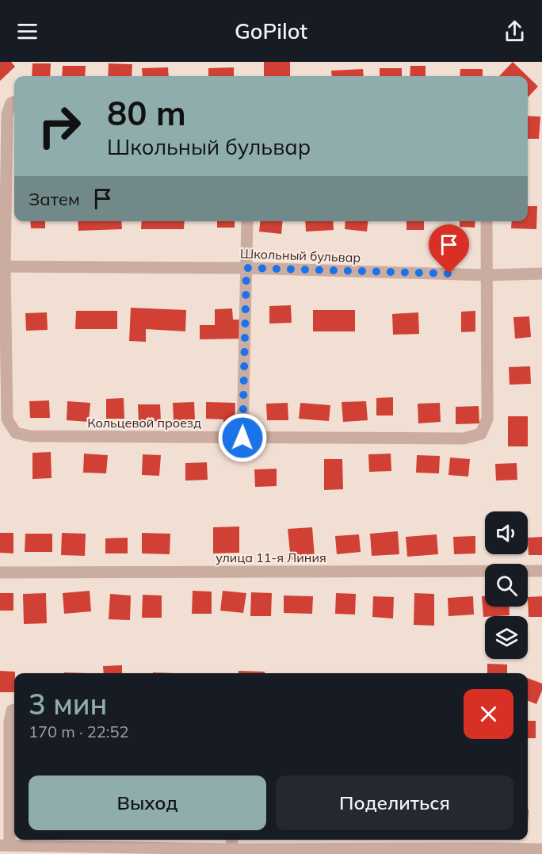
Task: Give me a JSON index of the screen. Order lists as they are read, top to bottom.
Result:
{
  "streets": {
    "lane": ["Школьный бульвар", "Кольцевой проезд", "улица 11-я Линия"]
  },
  "crossings": [
    ["Школьный бульвар", "Кольцевой проезд"]
  ],
  "page": {
    "header": "GoPilot",
    "turn": ["80 m", "Школьный бульвар"],
    "then": "Затем",
    "heading": ["3 мин", "170 m · 22:52"],
    "buttons": ["Выход", "Поделиться"]
  }
}
